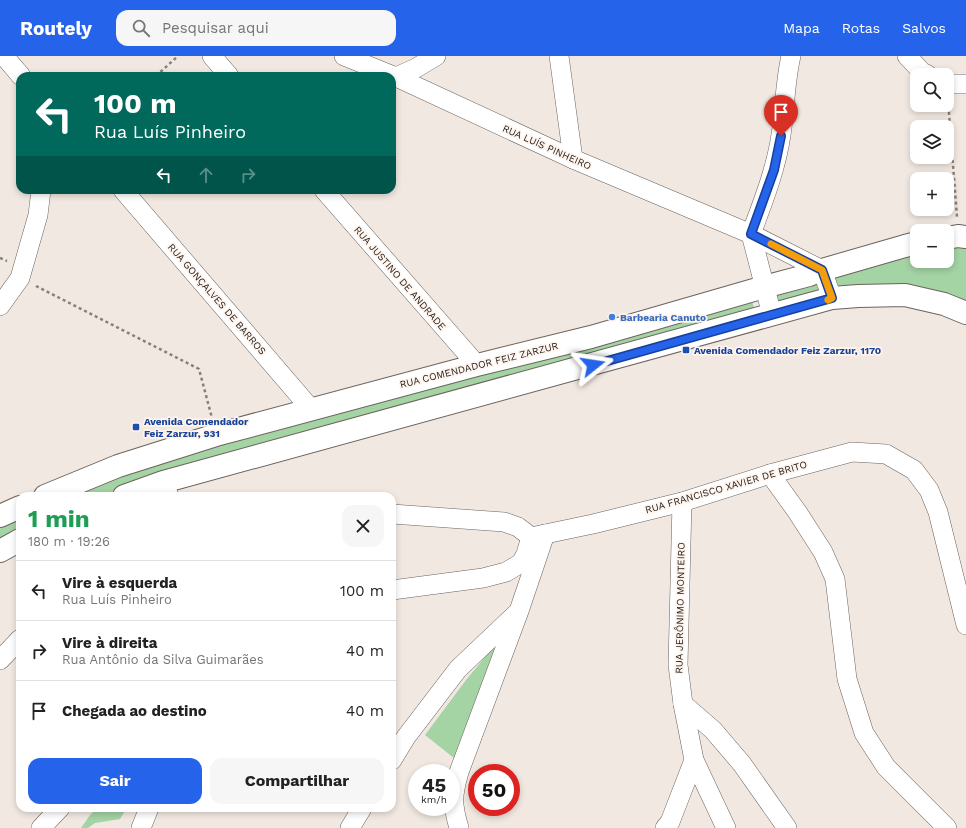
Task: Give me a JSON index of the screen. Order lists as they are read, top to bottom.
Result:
{
  "streets": {
    "main road": ["RUA COMENDADOR FEIZ ZARZUR"],
    "street": [
      "RUA LUÍS PINHEIRO",
      "RUA JUSTINO DE ANDRADE",
      "RUA GONÇALVES DE BARROS",
      "RUA FRANCISCO XAVIER DE BRITO",
      "RUA JERÔNIMO MONTEIRO"
    ]
  },
  "crossings": [
    ["RUA LUÍS PINHEIRO", "RUA COMENDADOR FEIZ ZARZUR"],
    ["RUA JUSTINO DE ANDRADE", "RUA COMENDADOR FEIZ ZARZUR"],
    ["RUA GONÇALVES DE BARROS", "RUA COMENDADOR FEIZ ZARZUR"],
    ["RUA FRANCISCO XAVIER DE BRITO", "RUA JERÔNIMO MONTEIRO"]
  ],
  "places": {
    "other": ["Barbearia Canuto"],
    "transit": ["Avenida Comendador Feiz Zarzur, 1170", "Avenida Comendador Feiz Zarzur, 931"]
  },
  "page": {
    "header": "Routely",
    "search": "Pesquisar aqui",
    "nav": ["Mapa", "Rotas", "Salvos"],
    "map_buttons": ["+", "−"],
    "turn": ["100 m", "Rua Luís Pinheiro"],
    "heading": ["1 min", "180 m · 19:26"],
    "list": [
      {
        "name": "Vire à esquerda",
        "note": "Rua Luís Pinheiro",
        "value": "100 m"
      },
      {
        "name": "Vire à direita",
        "note": "Rua Antônio da Silva Guimarães",
        "value": "40 m"
      },
      {
        "name": "Chegada ao destino",
        "value": "40 m"
      }
    ],
    "buttons": ["Sair", "Compartilhar"],
    "speed": "45 km/h",
    "limit": "50"
  }
}
